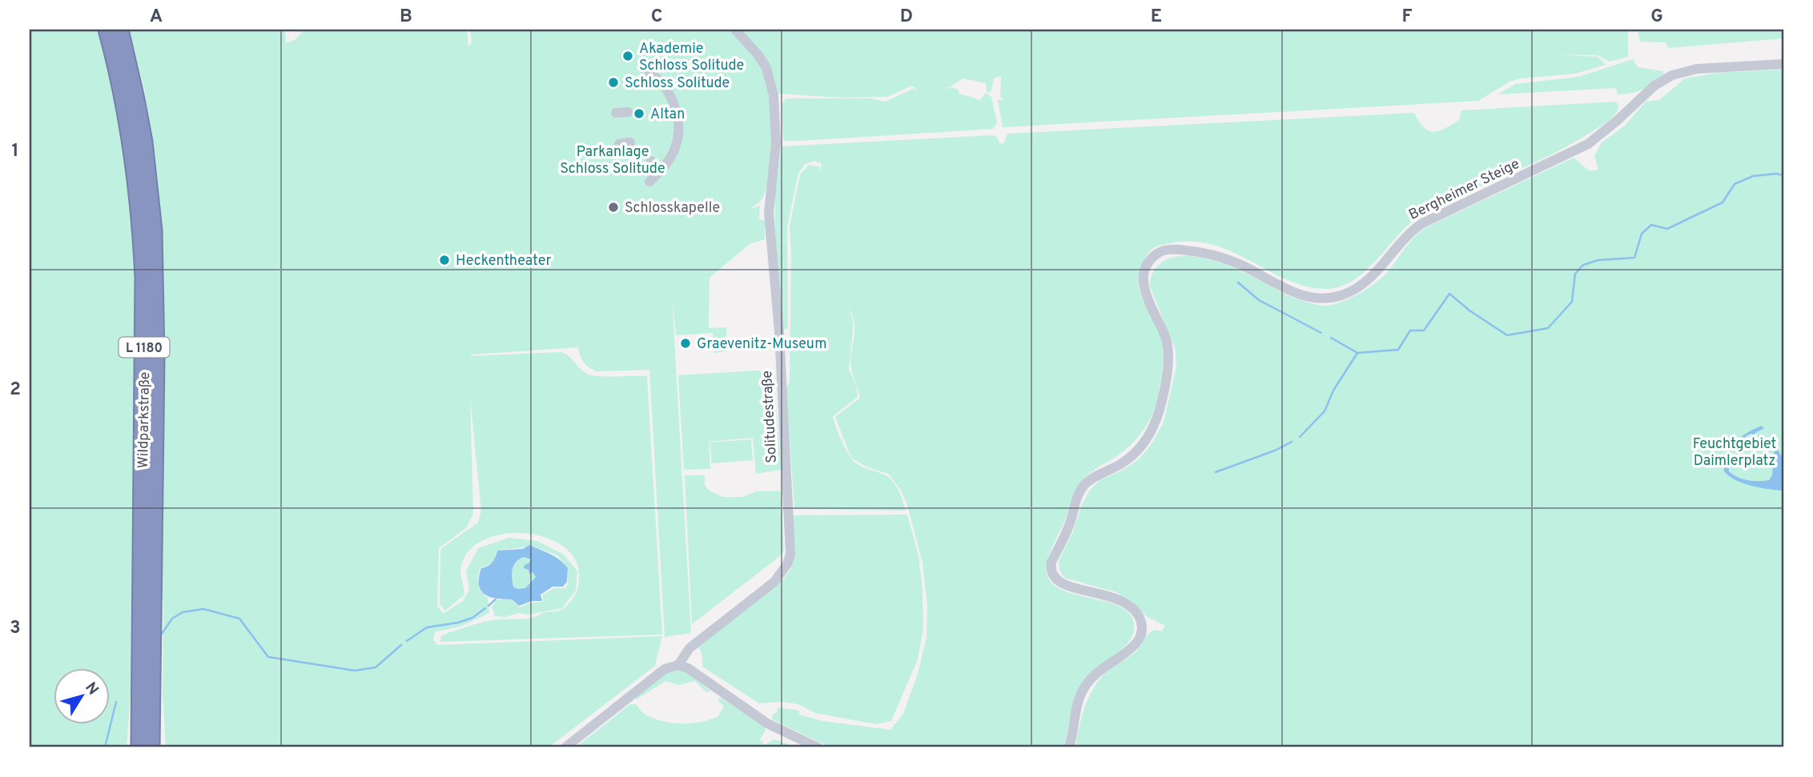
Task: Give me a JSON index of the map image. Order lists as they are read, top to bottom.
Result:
{
  "streets": {
    "highway": ["L 1180", "Wildparkstraße"],
    "street": ["Bergheimer Steige", "Solitudestraße"]
  },
  "parks": ["Parkanlage Schloss Solitude", "Feuchtgebiet Daimlerplatz"],
  "places": [
    "Akademie Schloss Solitude",
    "Schloss Solitude",
    "Altan",
    "Schlosskapelle",
    "Heckentheater",
    "Graevenitz-Museum"
  ],
  "north": "top right",
  "grid": {
    "columns": [
      "A",
      "B",
      "C",
      "D",
      "E",
      "F",
      "G"
    ],
    "rows": ["1", "2", "3"]
  }
}
